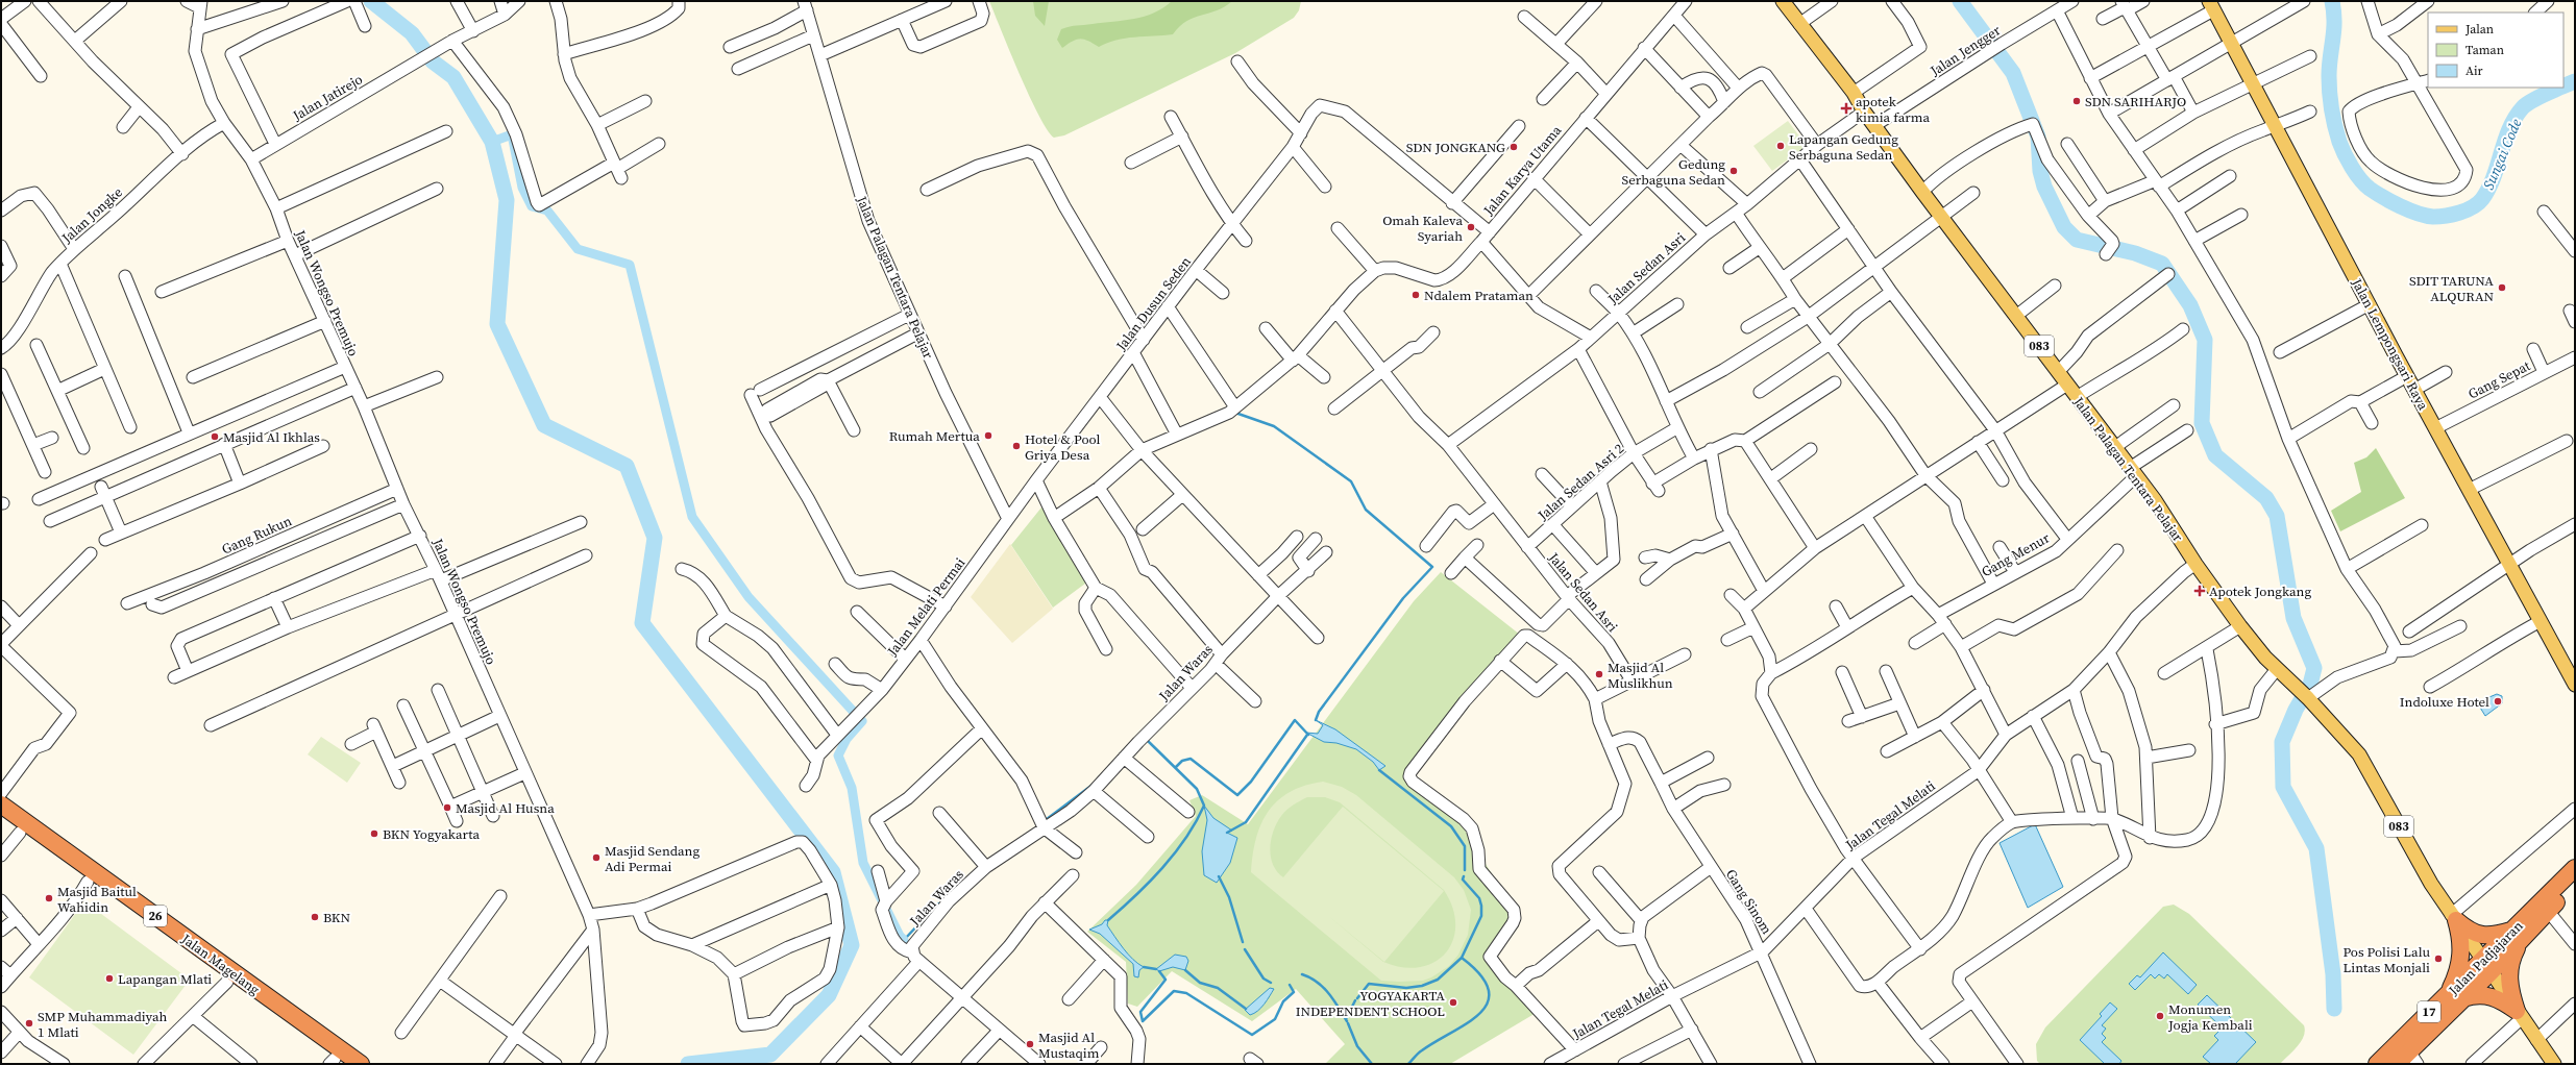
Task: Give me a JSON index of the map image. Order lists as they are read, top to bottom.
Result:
{
  "streets": {
    "highway": [
      "26",
      "Jalan Padjajaran",
      "Jalan Magelang",
      "17"
    ],
    "main road": ["Jalan Palagan Tentara Pelajar", "Jalan Lempongsari Raya", "083"],
    "street": [
      "Jalan Jengger",
      "Jalan Jatirejo",
      "Jalan Karya Utama",
      "Jalan Jongke",
      "Jalan Sedan Asri",
      "Jalan Wongso Premujo",
      "Jalan Dusun Seden",
      "Gang Sepat",
      "Jalan Sedan Asri 2",
      "Gang Rukun",
      "Gang Menur",
      "Jalan Melati Permai",
      "Jalan Waras",
      "Jalan Tegal Melati",
      "Gang Sinom"
    ]
  },
  "crossings": [
    ["Jalan Jengger", "Jalan Palagan Tentara Pelajar"],
    ["Jalan Jatirejo", "Jalan Wongso Premujo"],
    ["Jalan Karya Utama", "Jalan Dusun Seden"],
    ["Jalan Jongke", "Jalan Wongso Premujo"],
    ["Jalan Sedan Asri", "Jalan Palagan Tentara Pelajar"],
    ["Jalan Sedan Asri", "Jalan Sedan Asri 2"],
    ["Jalan Palagan Tentara Pelajar", "Jalan Dusun Seden"],
    ["Jalan Palagan Tentara Pelajar", "Gang Menur"],
    ["Jalan Palagan Tentara Pelajar", "Jalan Melati Permai"],
    ["Jalan Palagan Tentara Pelajar", "Jalan Tegal Melati"],
    ["Jalan Palagan Tentara Pelajar", "Jalan Padjajaran"],
    ["Jalan Wongso Premujo", "Gang Rukun"],
    ["Jalan Dusun Seden", "Jalan Melati Permai"],
    ["Jalan Lempongsari Raya", "Gang Sepat"],
    ["Jalan Tegal Melati", "Gang Sinom"]
  ],
  "water": ["Sungai Code"],
  "places": {
    "other": [
      "SDN SARIHARJO",
      "Lapangan Gedung Serbaguna Sedan",
      "SDN JONGKANG",
      "Gedung Serbaguna Sedan",
      "Omah Kaleva Syariah",
      "SDIT TARUNA ALQURAN",
      "Ndalem Prataman",
      "Rumah Mertua",
      "Masjid Al Ikhlas",
      "Hotel & Pool Griya Desa",
      "Masjid Al Muslikhun",
      "Indoluxe Hotel",
      "Masjid Al Husna",
      "BKN Yogyakarta",
      "Masjid Sendang Adi Permai",
      "Masjid Baitul Wahidin",
      "BKN",
      "Pos Polisi Lalu Lintas Monjali",
      "Lapangan Mlati",
      "YOGYAKARTA INDEPENDENT SCHOOL",
      "Monumen Jogja Kembali",
      "SMP Muhammadiyah 1 Mlati",
      "Masjid Al Mustaqim"
    ],
    "health": ["apotek kimia farma", "Apotek Jongkang"]
  },
  "legend": ["Jalan", "Taman", "Air"]
}
